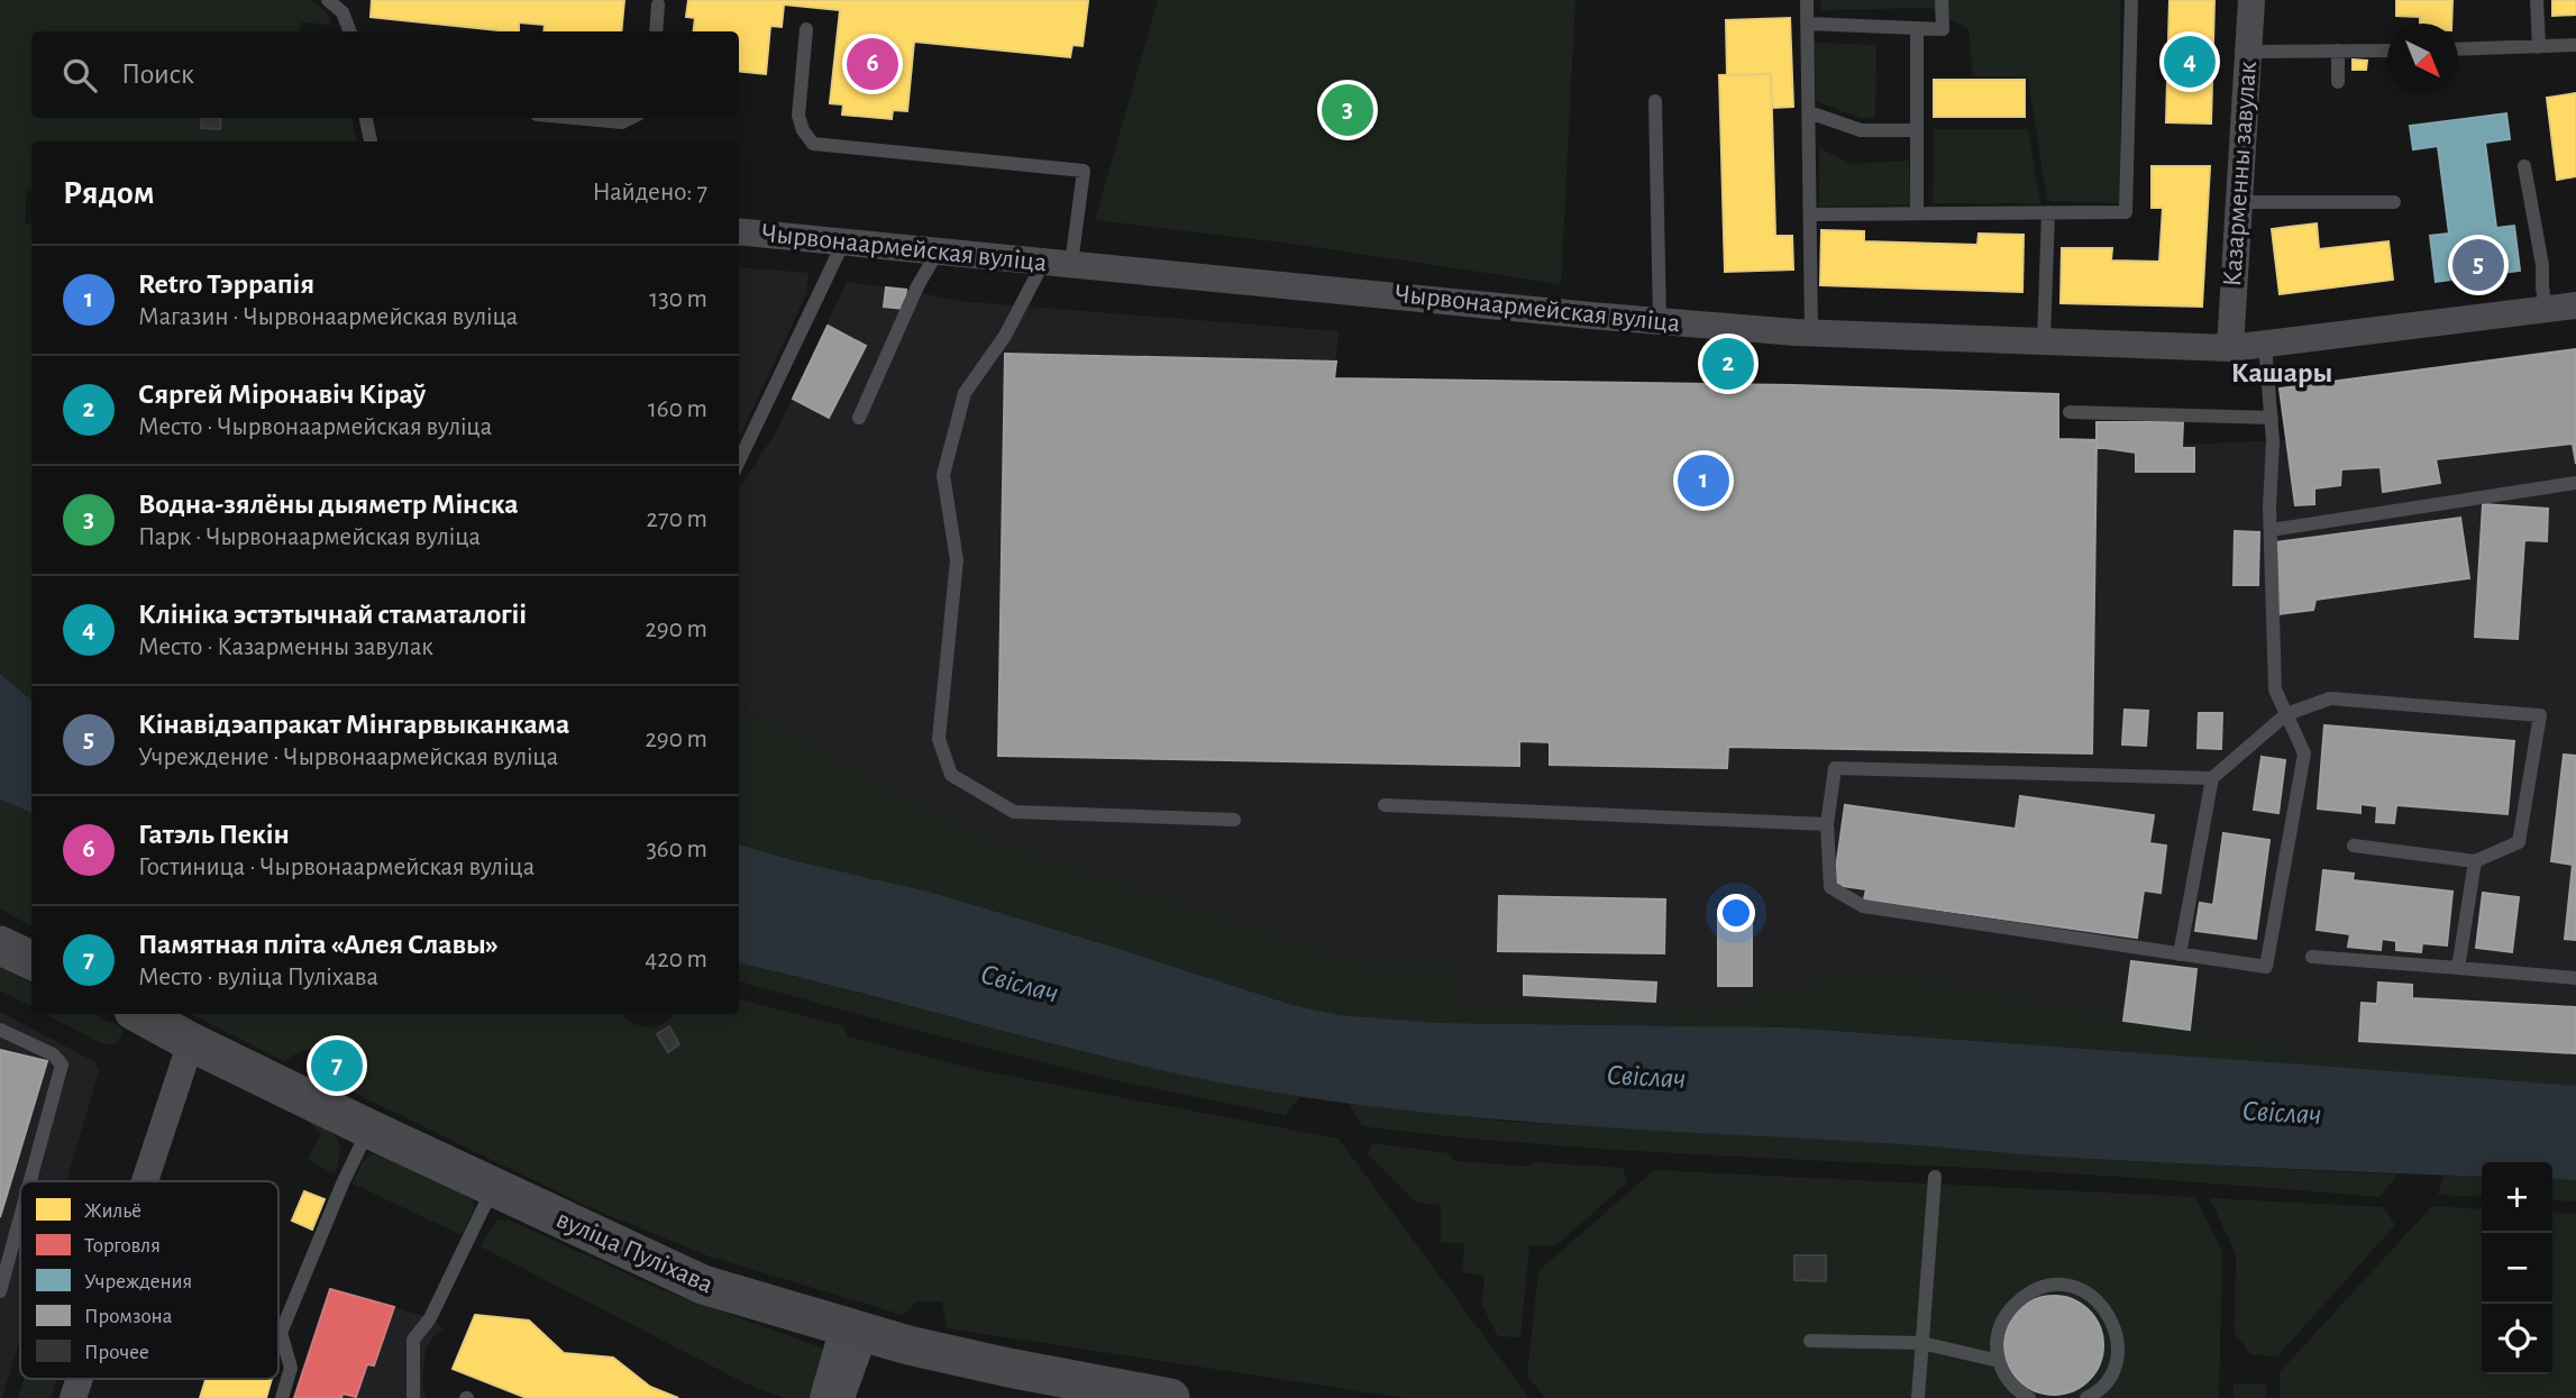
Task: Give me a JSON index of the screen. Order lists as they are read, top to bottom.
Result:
{
  "streets": {
    "street": ["Казарменны завулак", "Чырвонаармейская вуліца", "вуліца Пуліхава"]
  },
  "crossings": [
    ["Казарменны завулак", "Чырвонаармейская вуліца"]
  ],
  "districts": ["Кашары"],
  "water": ["Свіслач"],
  "legend": [
    "Жильё",
    "Торговля",
    "Учреждения",
    "Промзона",
    "Прочее"
  ],
  "north": "bottom right",
  "page": {
    "pins": [
      "4",
      "6",
      "3",
      "5",
      "2",
      "1",
      "7"
    ],
    "search": "Поиск",
    "heading": ["Рядом", "Найдено: 7"],
    "list": [
      {
        "mark": "1",
        "name": "Retro Тэррапія",
        "note": "Магазин · Чырвонаармейская вуліца",
        "value": "130 m"
      },
      {
        "mark": "2",
        "name": "Сяргей Міронавіч Кіраў",
        "note": "Место · Чырвонаармейская вуліца",
        "value": "160 m"
      },
      {
        "mark": "3",
        "name": "Водна-зялёны дыяметр Мінска",
        "note": "Парк · Чырвонаармейская вуліца",
        "value": "270 m"
      },
      {
        "mark": "4",
        "name": "Клініка эстэтычнай стаматалогіі",
        "note": "Место · Казарменны завулак",
        "value": "290 m"
      },
      {
        "mark": "5",
        "name": "Кінавідэапракат Мінгарвыканкама",
        "note": "Учреждение · Чырвонаармейская вуліца",
        "value": "290 m"
      },
      {
        "mark": "6",
        "name": "Гатэль Пекін",
        "note": "Гостиница · Чырвонаармейская вуліца",
        "value": "360 m"
      },
      {
        "mark": "7",
        "name": "Памятная пліта «Алея Славы»",
        "note": "Место · вуліца Пуліхава",
        "value": "420 m"
      }
    ],
    "map_buttons": ["+", "−"]
  }
}
